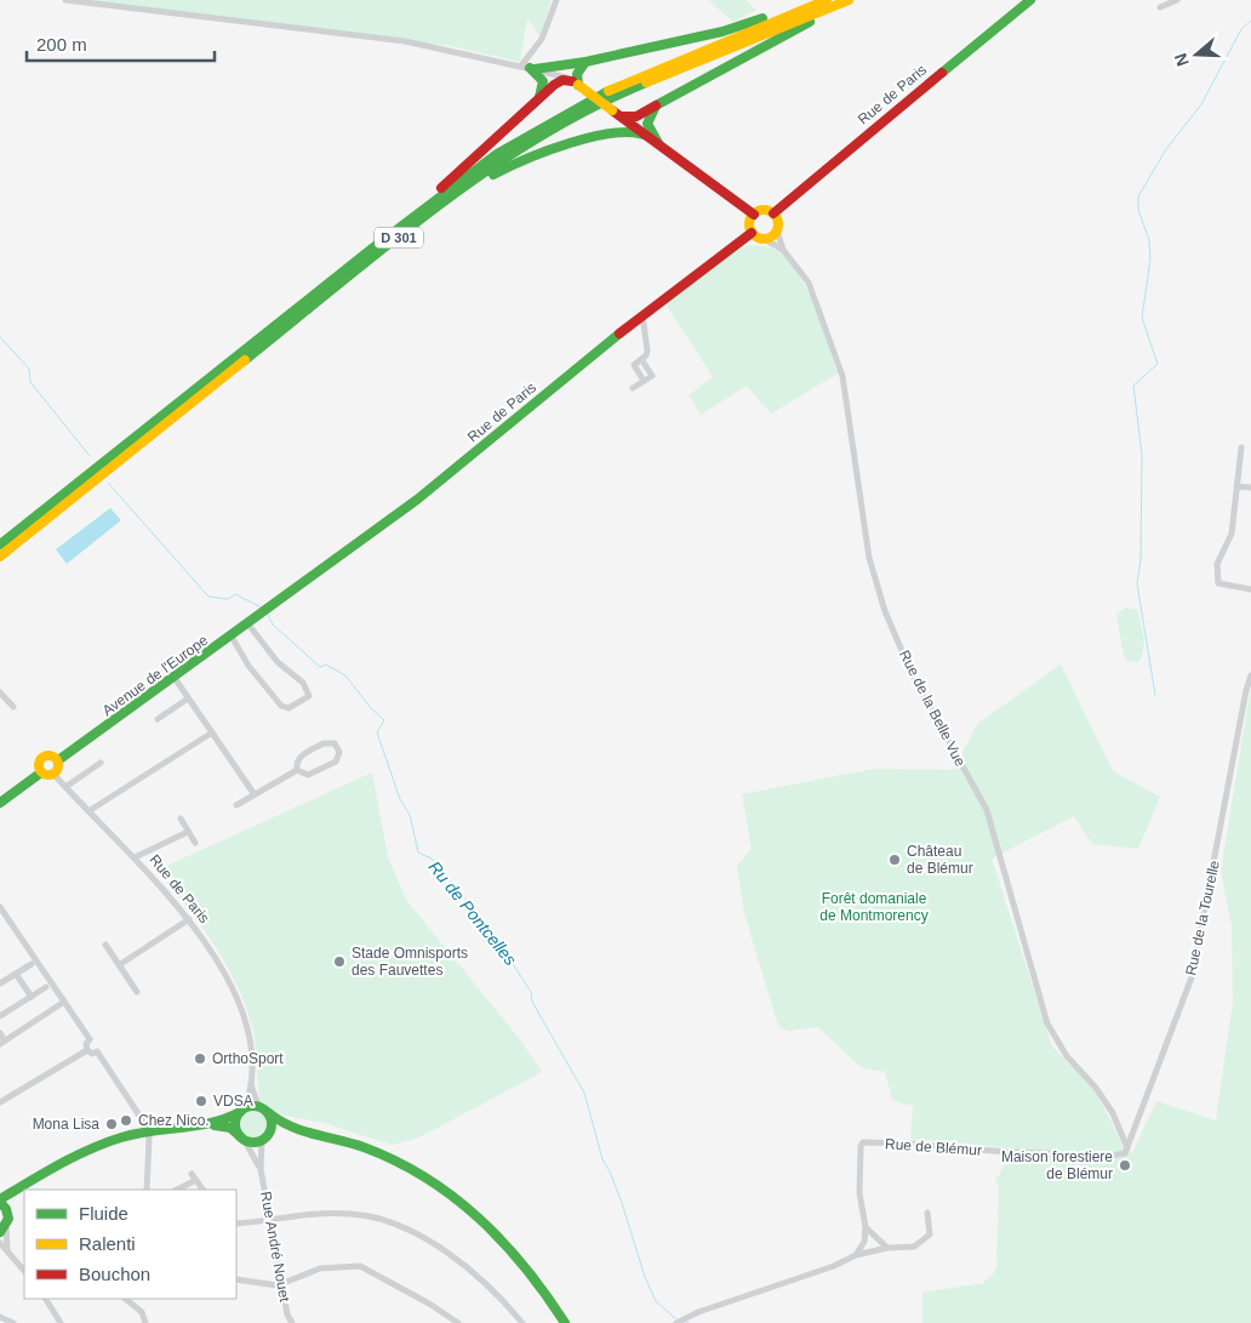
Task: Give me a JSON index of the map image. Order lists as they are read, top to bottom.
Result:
{
  "streets": {
    "main road": ["Rue de Paris", "D 301", "Avenue de l'Europe"],
    "street": [
      "Rue de la Belle Vue",
      "Rue de la Tourelle",
      "Rue de Blémur",
      "Rue André Nouet"
    ]
  },
  "crossings": [
    ["Rue de Paris", "Avenue de l'Europe"],
    ["Rue de Paris", "Rue de la Belle Vue"],
    ["Rue de Paris", "Rue André Nouet"],
    ["Rue de la Belle Vue", "Rue de la Tourelle"],
    ["Rue de la Belle Vue", "Rue de Blémur"],
    ["Rue de la Tourelle", "Rue de Blémur"]
  ],
  "water": ["Ru de Pontcelles"],
  "parks": ["Forêt domaniale de Montmorency"],
  "places": [
    "Château de Blémur",
    "Stade Omnisports des Fauvettes",
    "OrthoSport",
    "VDSA",
    "Chez Nico.",
    "Mona Lisa",
    "Maison forestiere de Blémur"
  ],
  "legend": ["Fluide", "Ralenti", "Bouchon"],
  "scale_bar": "200 m",
  "north": "left"
}
